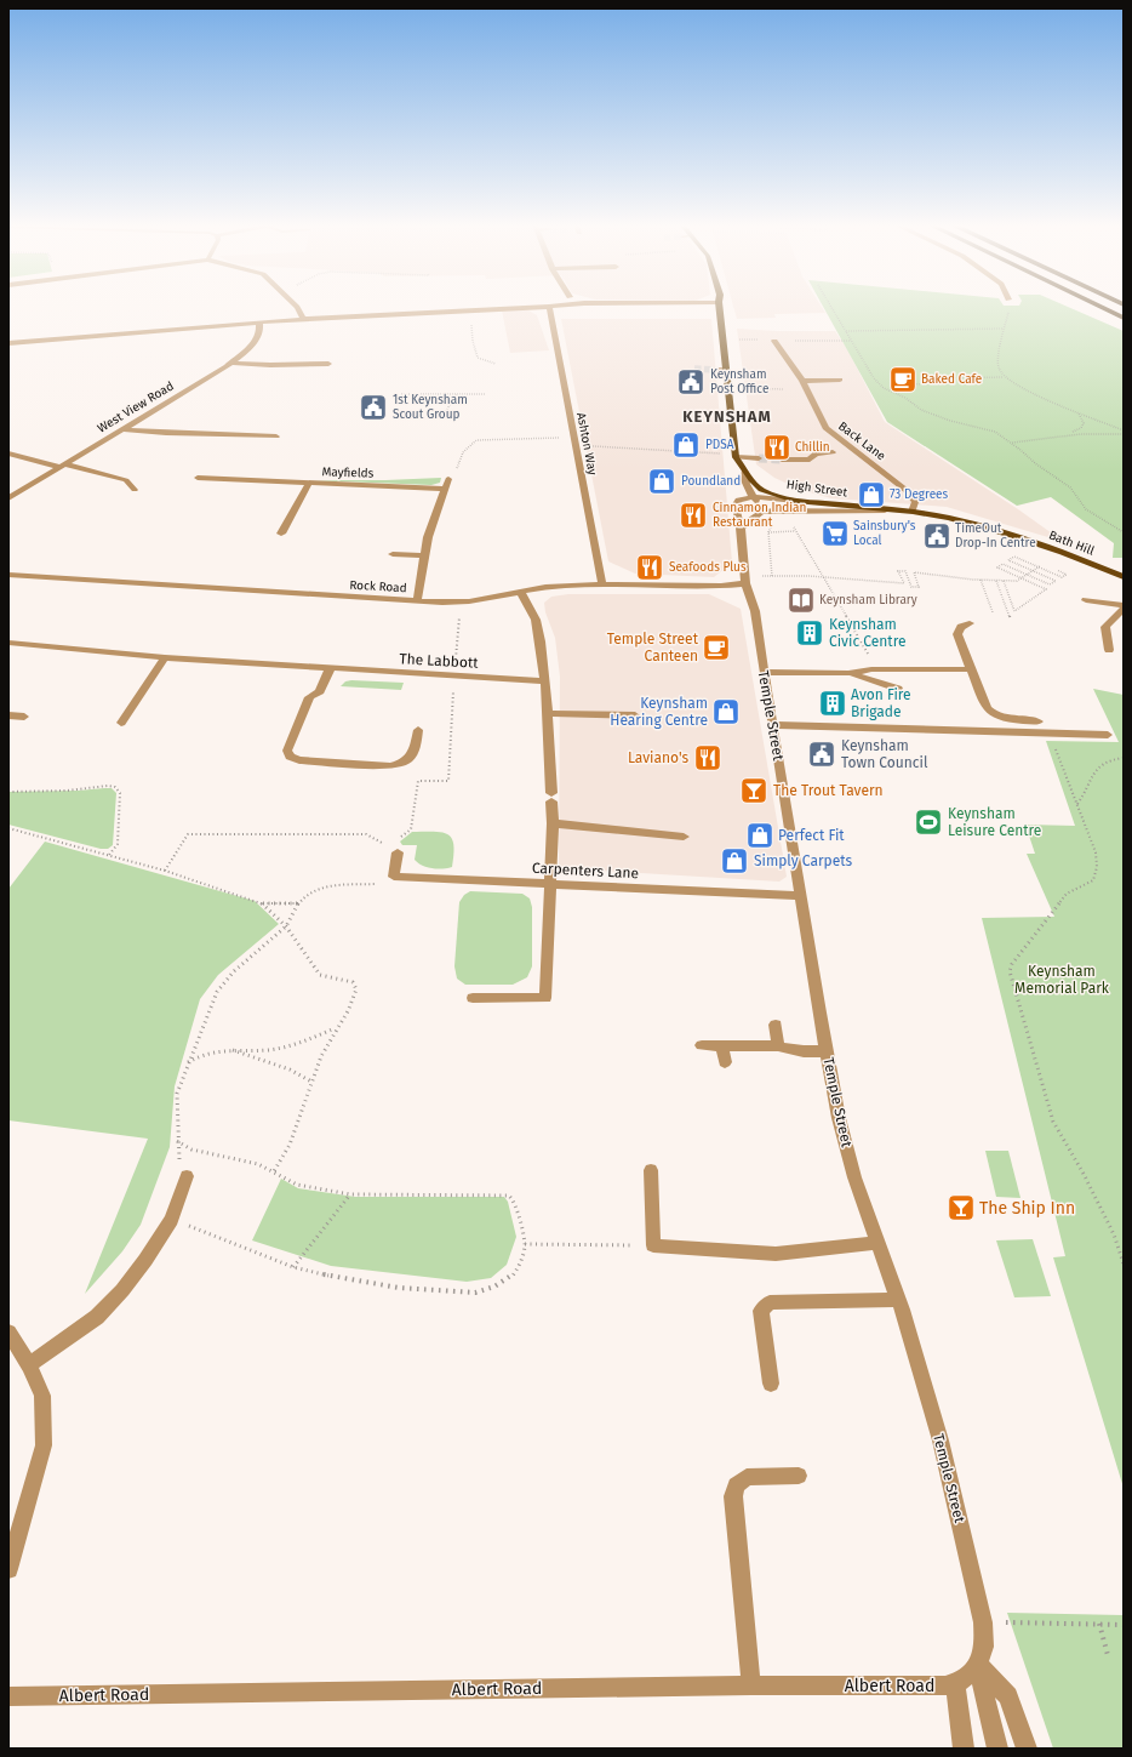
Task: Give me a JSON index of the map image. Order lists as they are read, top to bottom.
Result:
{
  "streets": {
    "main road": ["High Street", "Bath Hill"],
    "street": [
      "West View Road",
      "Back Lane",
      "Ashton Way",
      "Mayfields",
      "Rock Road",
      "The Labbott",
      "Temple Street",
      "Carpenters Lane",
      "Albert Road"
    ]
  },
  "crossings": [
    ["Back Lane", "Bath Hill"],
    ["Ashton Way", "Rock Road"],
    ["High Street", "Bath Hill"],
    ["High Street", "Temple Street"],
    ["Rock Road", "Temple Street"],
    ["Temple Street", "Carpenters Lane"],
    ["Temple Street", "Albert Road"]
  ],
  "districts": ["KEYNSHAM"],
  "parks": ["Keynsham Memorial Park"],
  "places": {
    "cafe": ["Baked Cafe", "Temple Street Canteen"],
    "public building": [
      "Keynsham Post Office",
      "1st Keynsham Scout Group",
      "TimeOut Drop-In Centre",
      "Keynsham Town Council"
    ],
    "shop": [
      "PDSA",
      "Poundland",
      "73 Degrees",
      "Keynsham Hearing Centre",
      "Perfect Fit",
      "Simply Carpets"
    ],
    "restaurant": [
      "Chillin",
      "Cinnamon Indian Restaurant",
      "Seafoods Plus",
      "Laviano's"
    ],
    "supermarket": ["Sainsbury's Local"],
    "library": ["Keynsham Library"],
    "building": ["Keynsham Civic Centre", "Avon Fire Brigade"],
    "bar": ["The Trout Tavern", "The Ship Inn"],
    "sports": ["Keynsham Leisure Centre"]
  }
}
